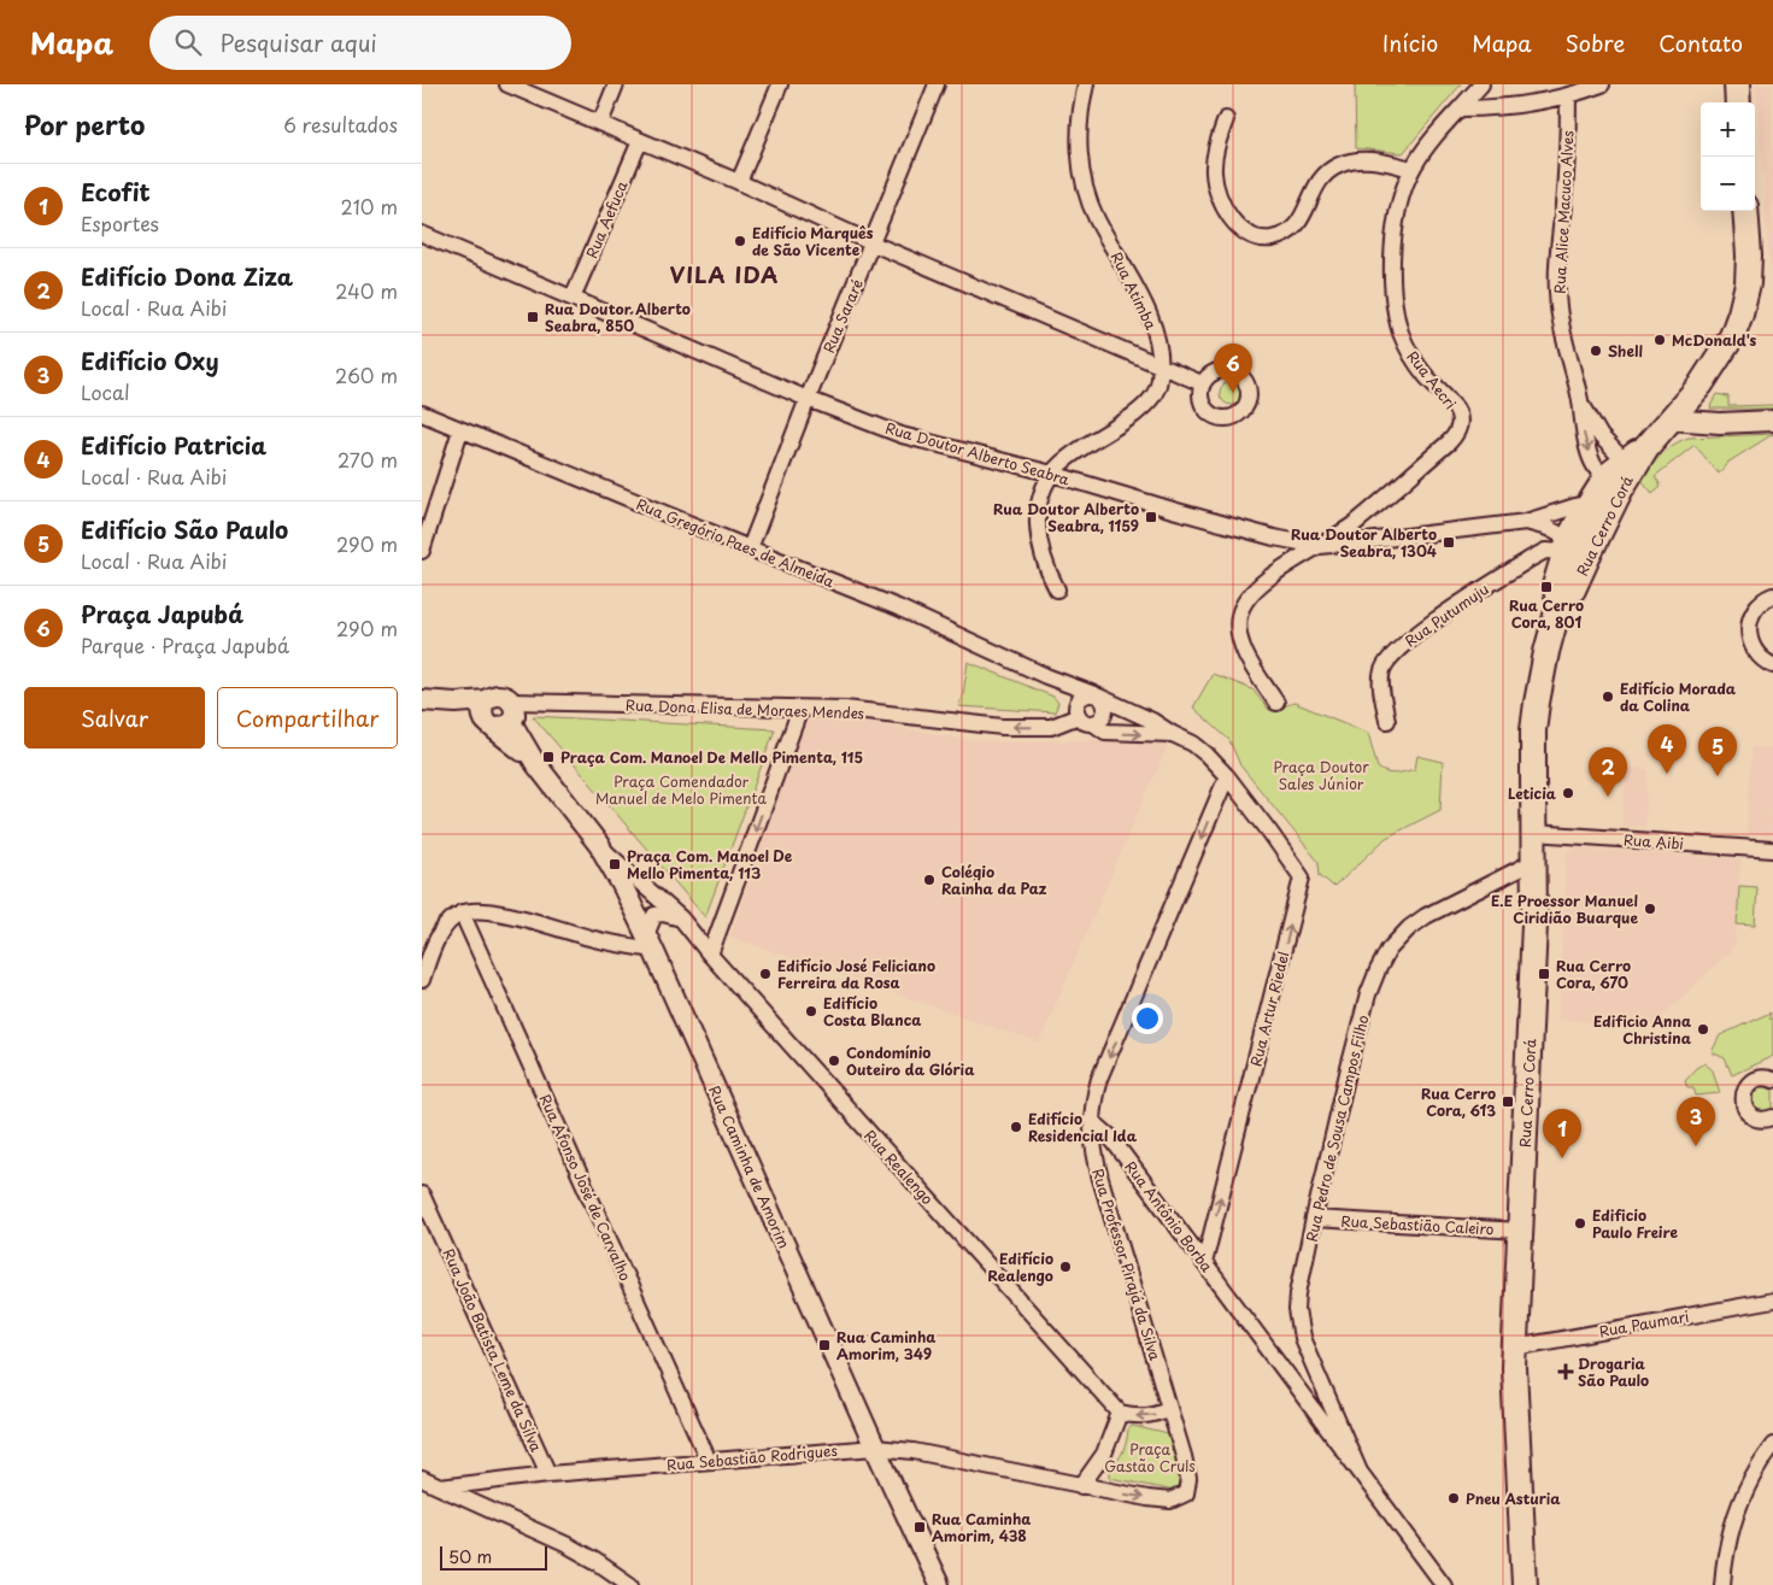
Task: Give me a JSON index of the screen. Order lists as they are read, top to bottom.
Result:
{
  "streets": {
    "main road": ["Rua Cerro Corá"],
    "street": [
      "Rua Alice Macuco Alves",
      "Rua Aefuca",
      "Rua Atimba",
      "Rua Sararé",
      "Rua Aecri",
      "Rua Doutor Alberto Seabra",
      "Rua Gregório Paes de Almeida",
      "Rua Putumuju",
      "Rua Dona Elisa de Moraes Mendes",
      "Rua Aibi",
      "Rua Artur Riedel",
      "Rua Pedro de Sousa Campos Filho",
      "Rua Caminha de Amorim",
      "Rua Realengo",
      "Rua Afonso José de Carvalho",
      "Rua Antônio Borba",
      "Rua Sebastião Caleiro",
      "Rua Professor Pirajá da Silva",
      "Rua Paumari",
      "Rua João Batista Leme da Silva",
      "Rua Sebastião Rodrigues"
    ]
  },
  "crossings": [
    ["Rua Alice Macuco Alves", "Rua Cerro Corá"],
    ["Rua Aefuca", "Rua Doutor Alberto Seabra"],
    ["Rua Atimba", "Rua Doutor Alberto Seabra"],
    ["Rua Sararé", "Rua Doutor Alberto Seabra"],
    ["Rua Sararé", "Rua Gregório Paes de Almeida"],
    ["Rua Aecri", "Rua Doutor Alberto Seabra"],
    ["Rua Doutor Alberto Seabra", "Rua Cerro Corá"],
    ["Rua Cerro Corá", "Rua Putumuju"],
    ["Rua Cerro Corá", "Rua Aibi"],
    ["Rua Cerro Corá", "Rua Pedro de Sousa Campos Filho"],
    ["Rua Cerro Corá", "Rua Sebastião Caleiro"],
    ["Rua Cerro Corá", "Rua Paumari"],
    ["Rua Gregório Paes de Almeida", "Rua Dona Elisa de Moraes Mendes"],
    ["Rua Gregório Paes de Almeida", "Rua Artur Riedel"],
    ["Rua Dona Elisa de Moraes Mendes", "Rua Caminha de Amorim"],
    ["Rua Artur Riedel", "Rua Antônio Borba"],
    ["Rua Pedro de Sousa Campos Filho", "Rua Antônio Borba"],
    ["Rua Pedro de Sousa Campos Filho", "Rua Sebastião Caleiro"],
    ["Rua Caminha de Amorim", "Rua Realengo"],
    ["Rua Caminha de Amorim", "Rua Sebastião Rodrigues"],
    ["Rua Afonso José de Carvalho", "Rua Sebastião Rodrigues"],
    ["Rua Antônio Borba", "Rua Professor Pirajá da Silva"],
    ["Rua João Batista Leme da Silva", "Rua Sebastião Rodrigues"]
  ],
  "one_way": ["Rua Dona Elisa de Moraes Mendes"],
  "districts": ["VILA IDA"],
  "parks": ["Praça Doutor Sales Júnior", "Praça Comendador Manuel de Melo Pimenta", "Praça Gastão Cruls"],
  "places": {
    "other": [
      "Edifício Marquês de São Vicente",
      "McDonald's",
      "Shell",
      "Edifício Morada da Colina",
      "Leticia",
      "Colégio Rainha da Paz",
      "E.E Proessor Manuel Ciridião Buarque",
      "Edifício José Feliciano Ferreira da Rosa",
      "Edifício Costa Blanca",
      "Edificio Anna Christina",
      "Condomínio Outeiro da Glória",
      "Edifício Residencial Ida",
      "Edificio Paulo Freire",
      "Edifício Realengo",
      "Pneu Asturia"
    ],
    "transit": [
      "Rua Doutor Alberto Seabra, 850",
      "Rua Doutor Alberto Seabra, 1159",
      "Rua Doutor Alberto Seabra, 1304",
      "Rua Cerro Cora, 801",
      "Praça Com. Manoel De Mello Pimenta, 115",
      "Praça Com. Manoel De Mello Pimenta, 113",
      "Rua Cerro Cora, 670",
      "Rua Cerro Cora, 613",
      "Rua Caminha Amorim, 349",
      "Rua Caminha Amorim, 438"
    ],
    "health": ["Drogaria São Paulo"]
  },
  "scale_bar": "50 m",
  "page": {
    "header": "Mapa",
    "search": "Pesquisar aqui",
    "nav": [
      "Início",
      "Mapa",
      "Sobre",
      "Contato"
    ],
    "heading": ["Por perto", "6 resultados"],
    "map_buttons": ["+", "−"],
    "list": [
      {
        "mark": "1",
        "name": "Ecofit",
        "note": "Esportes",
        "value": "210 m"
      },
      {
        "mark": "2",
        "name": "Edifício Dona Ziza",
        "note": "Local · Rua Aibi",
        "value": "240 m"
      },
      {
        "mark": "3",
        "name": "Edifício Oxy",
        "note": "Local",
        "value": "260 m"
      },
      {
        "mark": "4",
        "name": "Edifício Patricia",
        "note": "Local · Rua Aibi",
        "value": "270 m"
      },
      {
        "mark": "5",
        "name": "Edifício São Paulo",
        "note": "Local · Rua Aibi",
        "value": "290 m"
      },
      {
        "mark": "6",
        "name": "Praça Japubá",
        "note": "Parque · Praça Japubá",
        "value": "290 m"
      }
    ],
    "pins": [
      "6",
      "4",
      "5",
      "2",
      "3",
      "1"
    ],
    "buttons": ["Salvar", "Compartilhar"],
    "scale": "50 m"
  }
}
